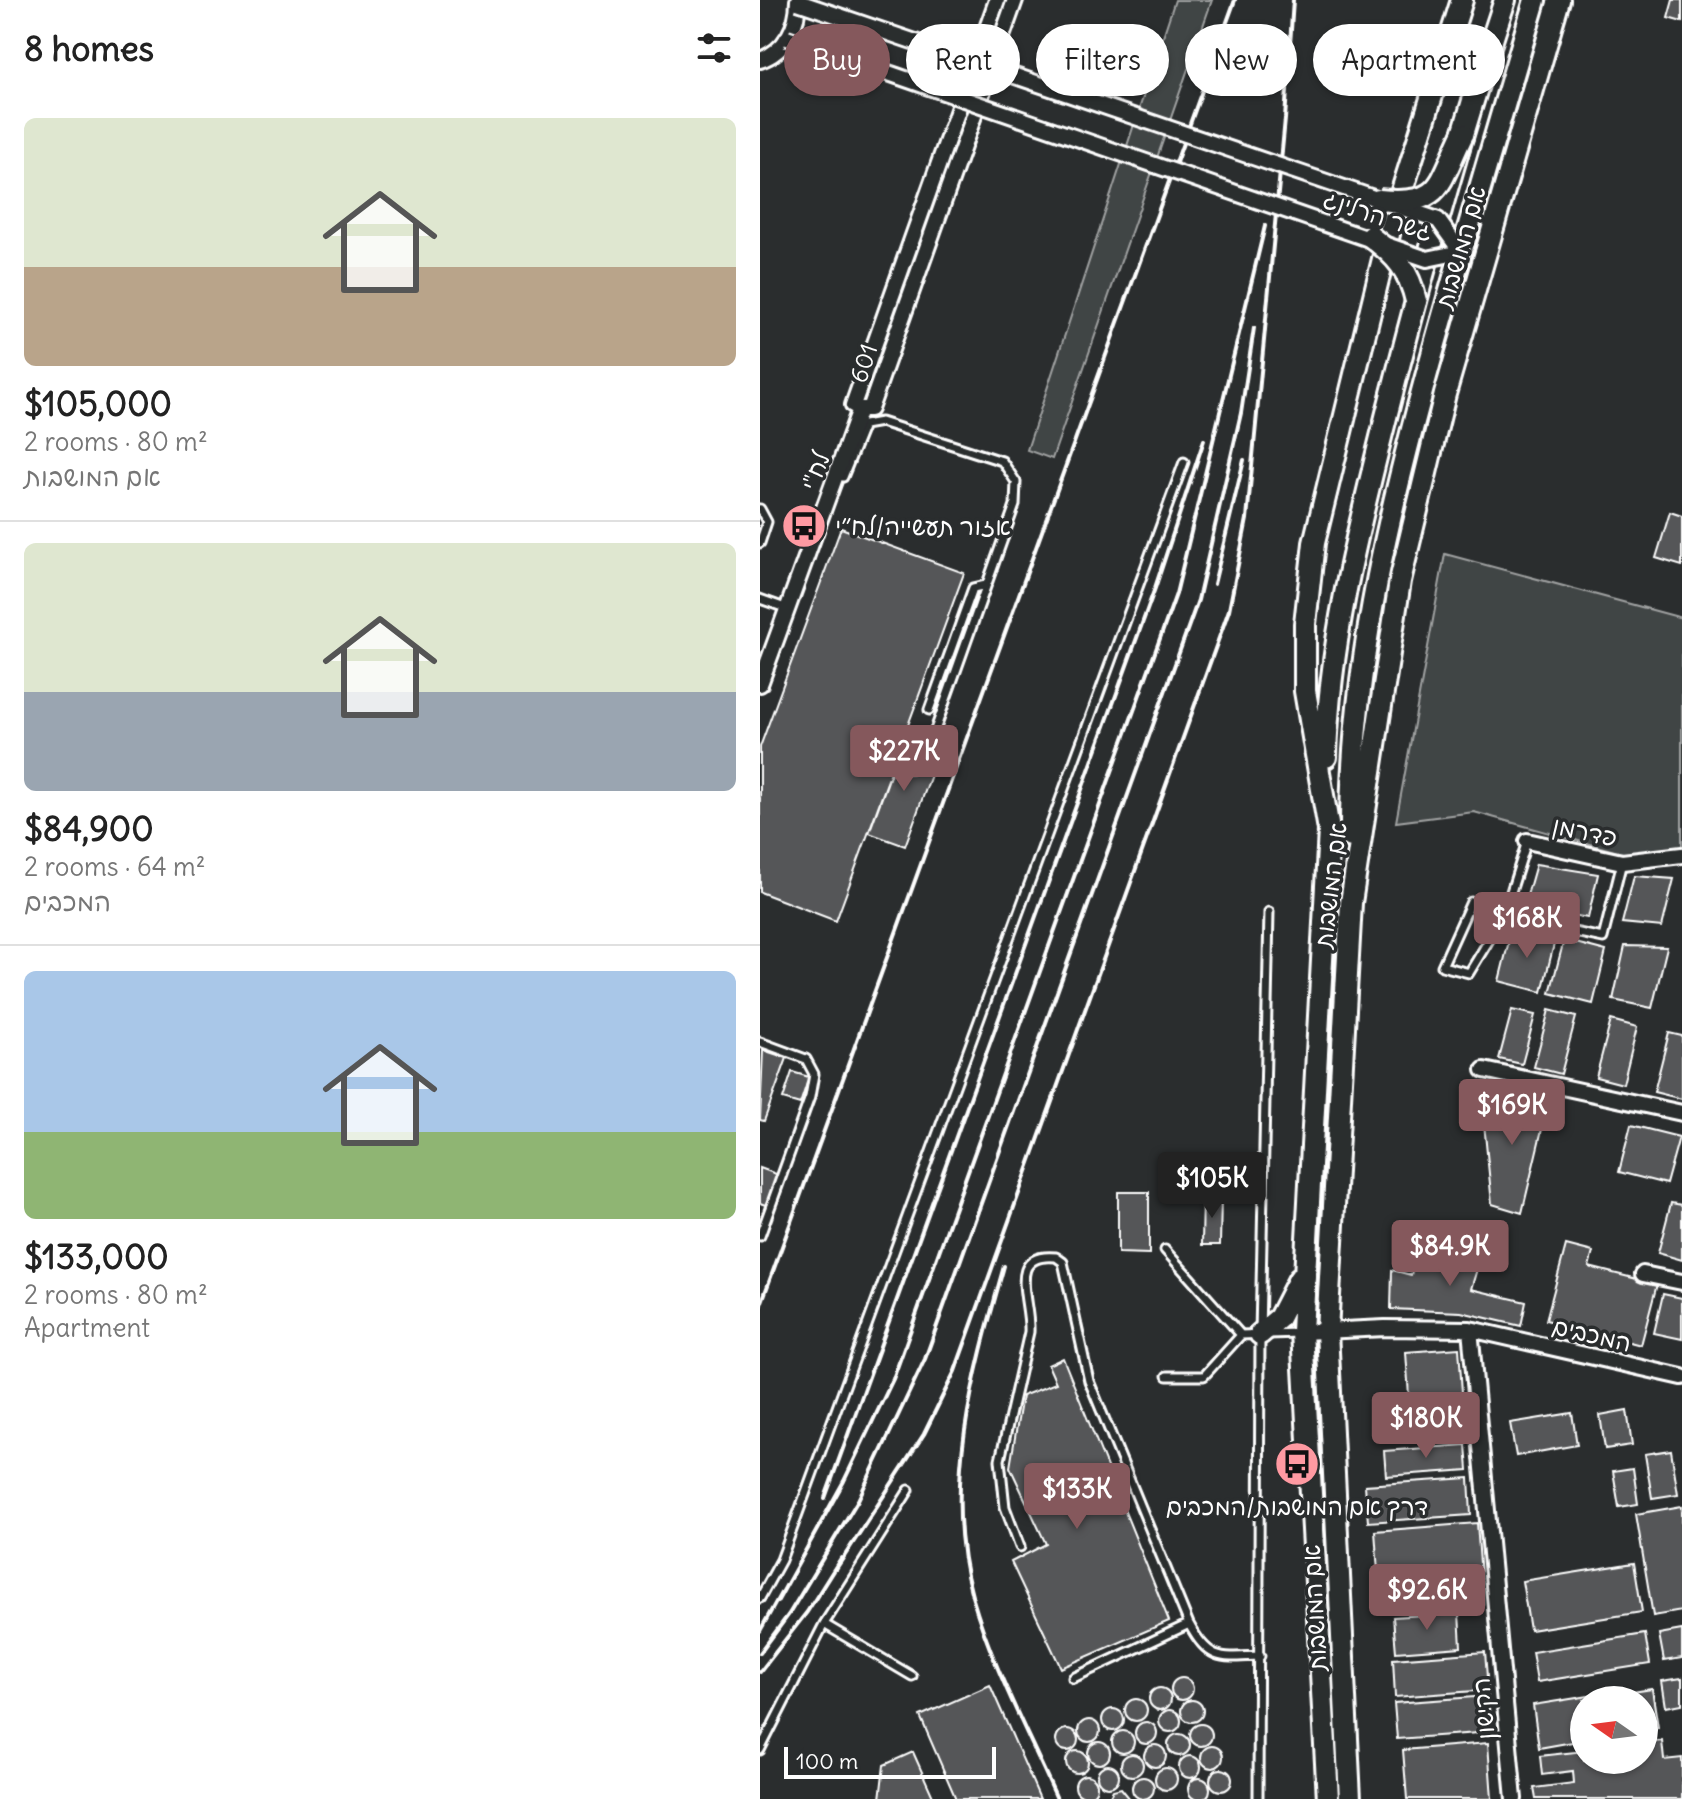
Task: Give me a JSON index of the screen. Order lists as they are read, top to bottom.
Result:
{
  "streets": {
    "main road": ["אם המושבות"],
    "street": [
      "גשר הרלינג",
      "601",
      "לח\"י",
      "פדרמן",
      "המכבים",
      "הקישון"
    ]
  },
  "crossings": [
    ["אם המושבות", "המכבים"],
    ["601", "לח\"י"],
    ["המכבים", "הקישון"]
  ],
  "places": {
    "bus stop": ["אזור תעשייה/לח״י", "דרך אם המושבות/המכבים"]
  },
  "scale_bar": "100 m",
  "north": "left",
  "page": {
    "heading": "8 homes",
    "chip": [
      "Buy",
      "Rent",
      "Filters",
      "New",
      "Apartment"
    ],
    "list": [
      {
        "name": "$105,000",
        "note": "2 rooms · 80 m² · אם המושבות"
      },
      {
        "name": "$84,900",
        "note": "2 rooms · 64 m² · המכבים"
      },
      {
        "name": "$133,000",
        "note": "2 rooms · 80 m² · Apartment"
      }
    ],
    "price": [
      "$227K",
      "$168K",
      "$169K",
      "$105K",
      "$84.9K",
      "$180K",
      "$133K",
      "$92.6K"
    ],
    "scale": "100 m"
  }
}
